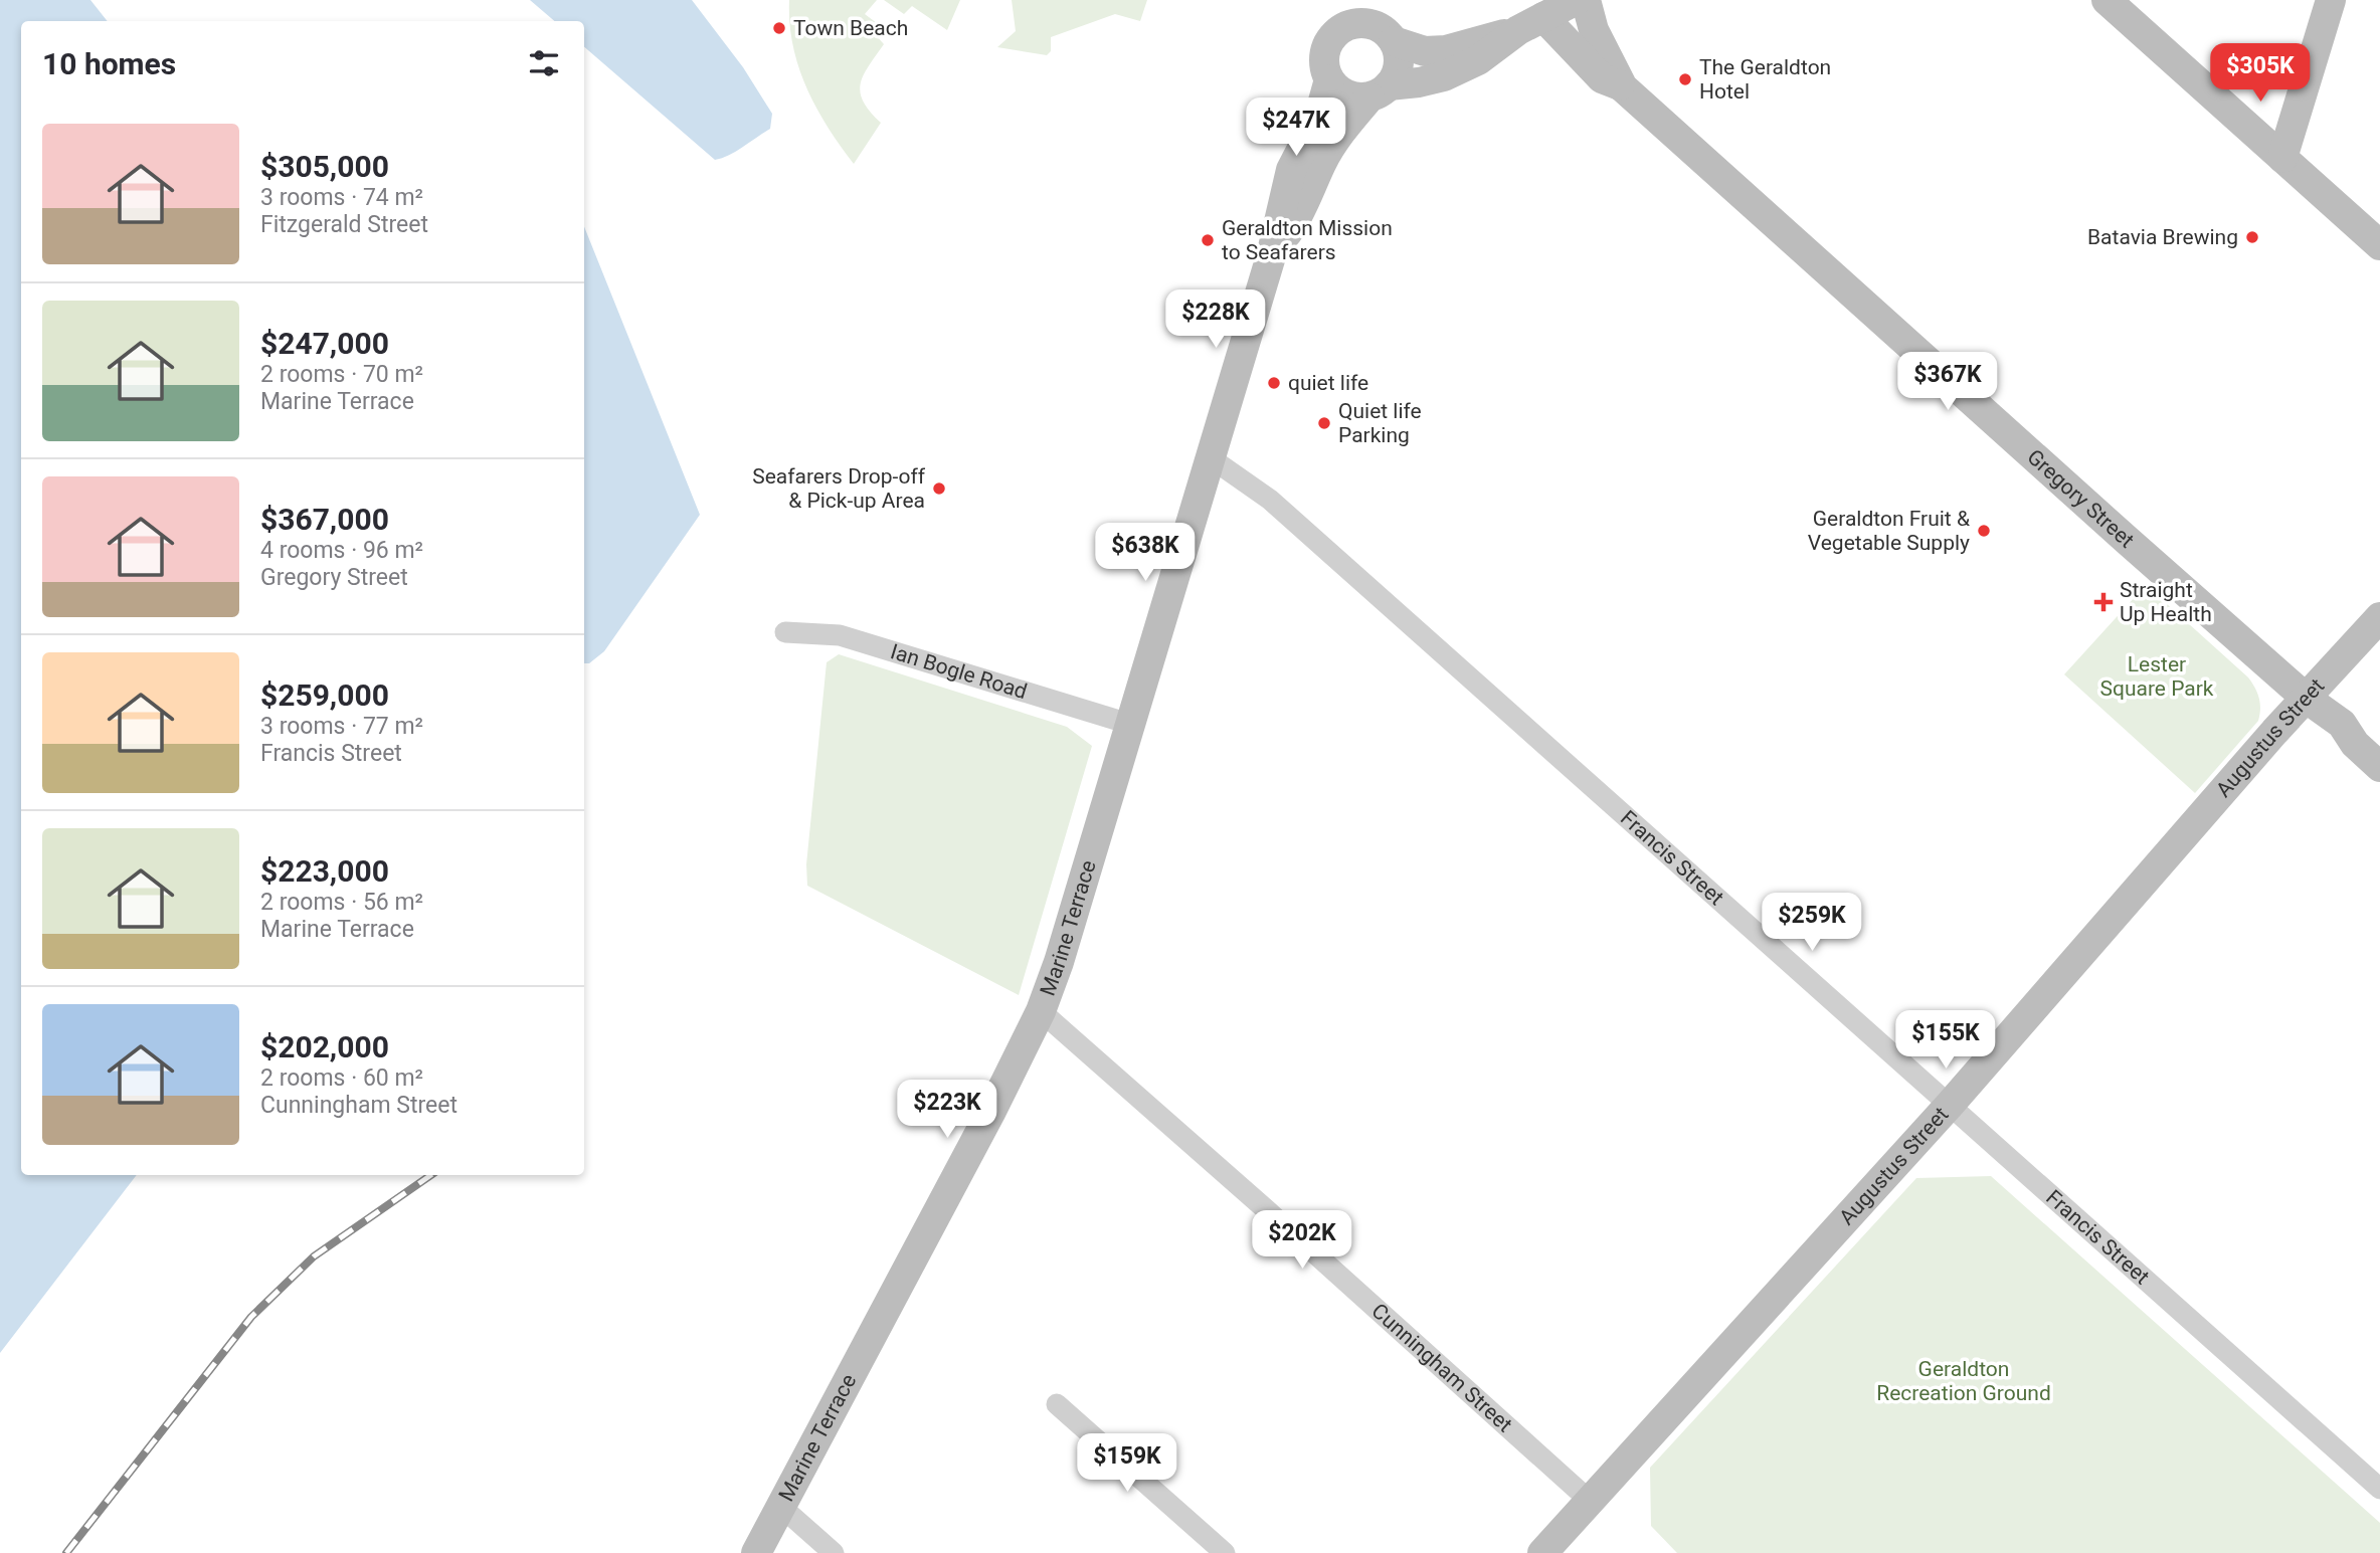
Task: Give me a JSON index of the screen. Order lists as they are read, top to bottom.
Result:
{
  "streets": {
    "street": [
      "Gregory Street",
      "Ian Bogle Road",
      "Augustus Street",
      "Francis Street",
      "Marine Terrace",
      "Cunningham Street"
    ]
  },
  "crossings": [
    ["Gregory Street", "Augustus Street"],
    ["Ian Bogle Road", "Marine Terrace"],
    ["Augustus Street", "Francis Street"],
    ["Augustus Street", "Cunningham Street"],
    ["Francis Street", "Marine Terrace"],
    ["Marine Terrace", "Cunningham Street"]
  ],
  "parks": ["Lester Square Park", "Geraldton Recreation Ground"],
  "places": {
    "other": [
      "Town Beach",
      "The Geraldton Hotel",
      "Batavia Brewing",
      "Geraldton Mission to Seafarers",
      "quiet life",
      "Quiet life Parking",
      "Seafarers Drop-off & Pick-up Area",
      "Geraldton Fruit & Vegetable Supply"
    ],
    "health": ["Straight Up Health"]
  },
  "page": {
    "heading": "10 homes",
    "price": [
      "$305K",
      "$247K",
      "$228K",
      "$367K",
      "$638K",
      "$259K",
      "$155K",
      "$223K",
      "$202K",
      "$159K"
    ],
    "list": [
      {
        "name": "$305,000",
        "note": "3 rooms · 74 m² · Fitzgerald Street"
      },
      {
        "name": "$247,000",
        "note": "2 rooms · 70 m² · Marine Terrace"
      },
      {
        "name": "$367,000",
        "note": "4 rooms · 96 m² · Gregory Street"
      },
      {
        "name": "$259,000",
        "note": "3 rooms · 77 m² · Francis Street"
      },
      {
        "name": "$223,000",
        "note": "2 rooms · 56 m² · Marine Terrace"
      },
      {
        "name": "$202,000",
        "note": "2 rooms · 60 m² · Cunningham Street"
      }
    ]
  }
}
